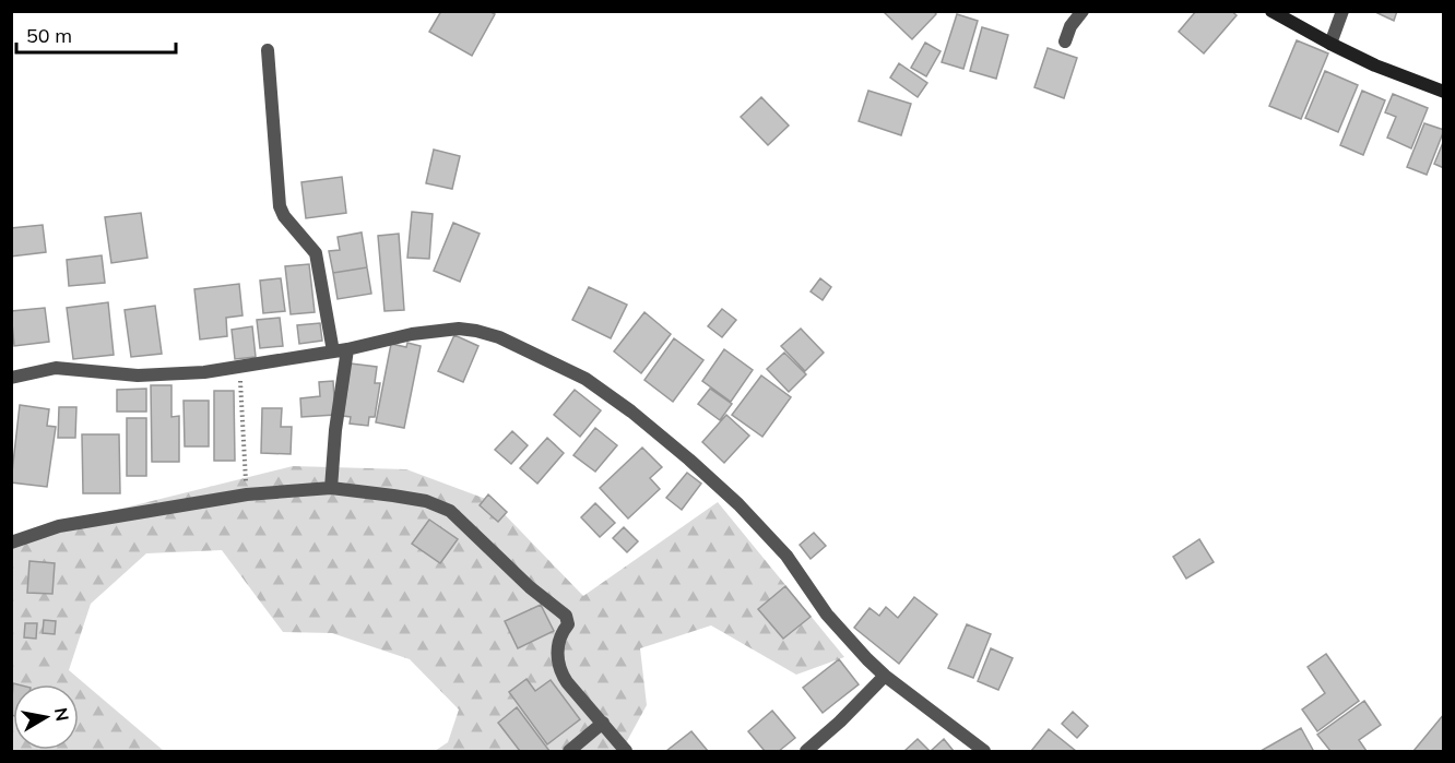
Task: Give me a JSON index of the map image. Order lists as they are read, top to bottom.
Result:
{
  "scale_bar": "50 m",
  "north": "right"
}
